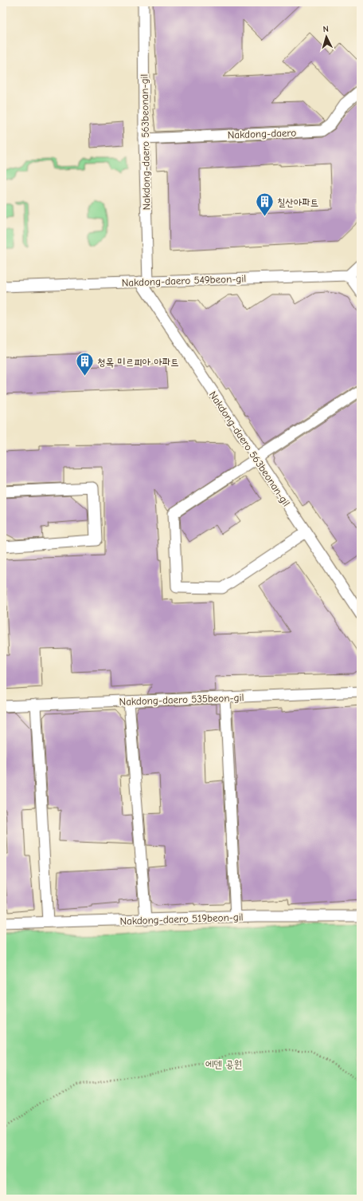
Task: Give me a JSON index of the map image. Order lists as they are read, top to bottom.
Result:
{
  "streets": {
    "lane": [
      "Nakdong-daero",
      "Nakdong-daero 563beonan-gil",
      "Nakdong-daero 549beon-gil",
      "Nakdong-daero 535beon-gil",
      "Nakdong-daero 519beon-gil"
    ]
  },
  "crossings": [
    ["Nakdong-daero", "Nakdong-daero 563beonan-gil"],
    ["Nakdong-daero 563beonan-gil", "Nakdong-daero 549beon-gil"]
  ],
  "parks": ["에덴 공원"],
  "places": {
    "building": ["칠산아파트", "청목 미르피아 아파트"]
  },
  "north": "top"
}
